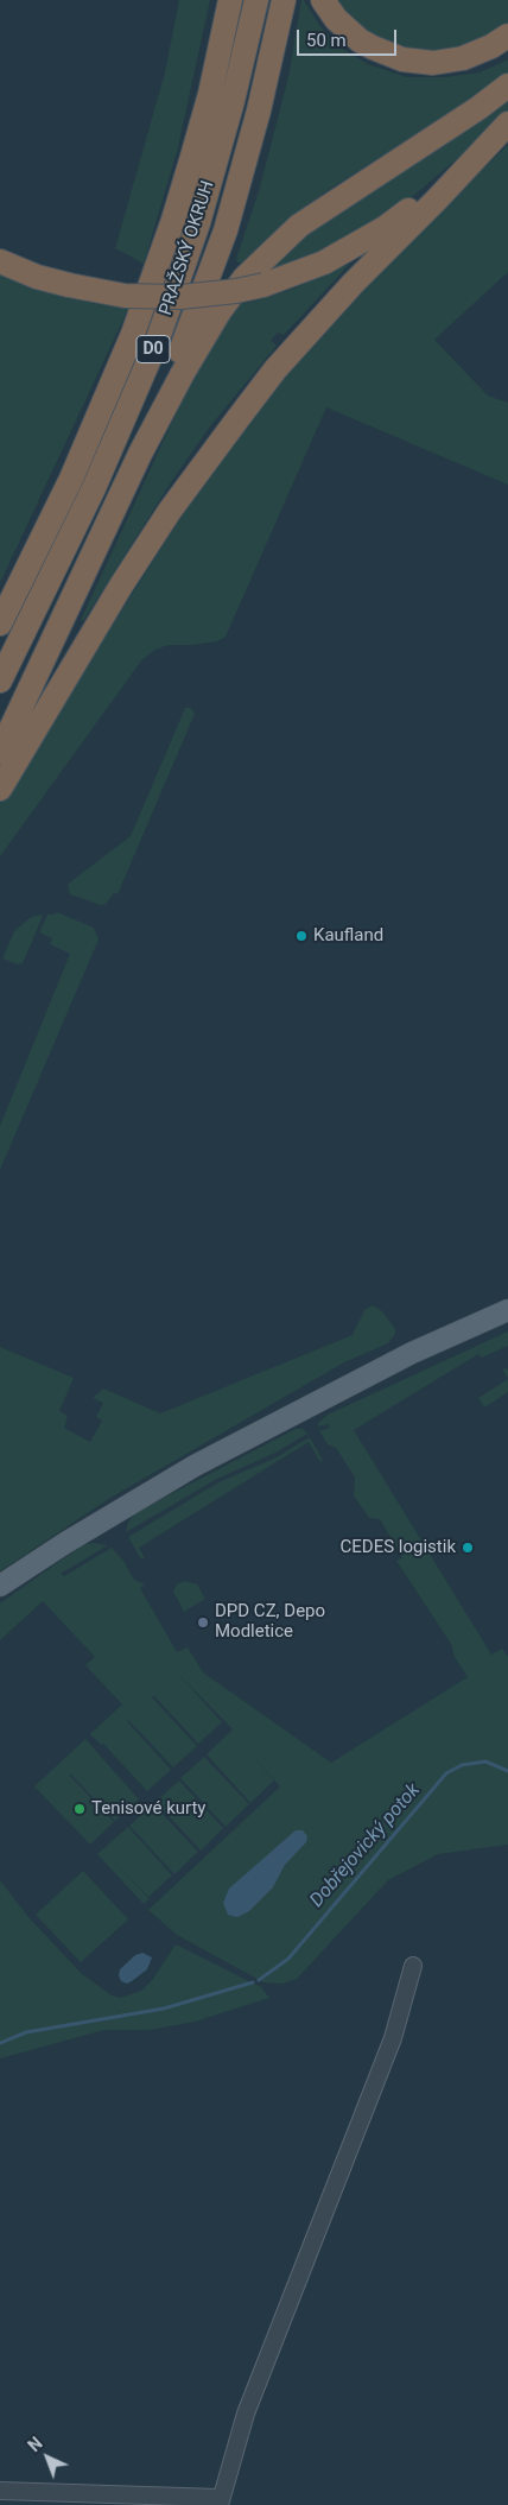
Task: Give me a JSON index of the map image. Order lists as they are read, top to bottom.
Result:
{
  "streets": {
    "highway": ["PRAŽSKÝ OKRUH", "D0"]
  },
  "water": ["Dobřejovický potok"],
  "places": [
    "Kaufland",
    "CEDES logistik",
    "DPD CZ, Depo Modletice",
    "Tenisové kurty"
  ],
  "scale_bar": "50 m",
  "north": "top left"
}
